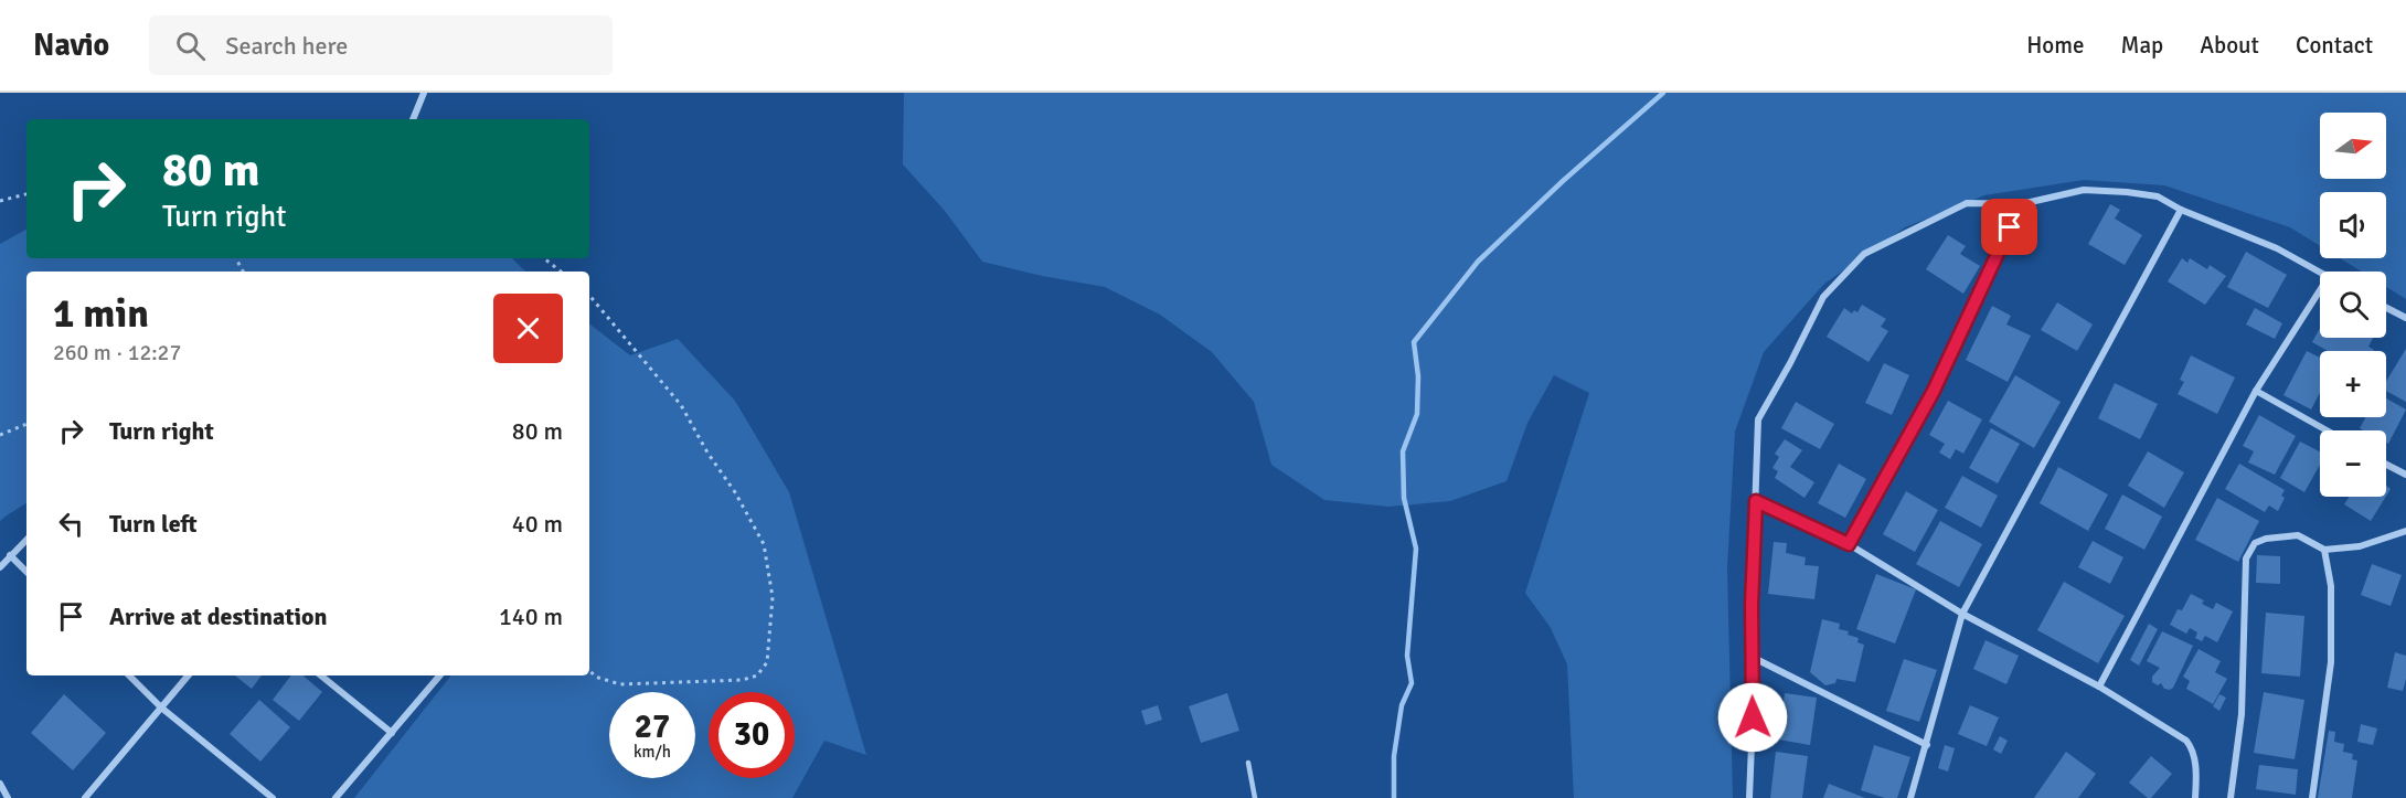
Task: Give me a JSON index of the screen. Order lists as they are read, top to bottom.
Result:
{
  "north": "right",
  "page": {
    "header": "Navio",
    "search": "Search here",
    "nav": [
      "Home",
      "Map",
      "About",
      "Contact"
    ],
    "map_buttons": ["+", "−"],
    "turn": ["80 m", "Turn right"],
    "heading": ["1 min", "260 m · 12:27"],
    "list": [
      {
        "name": "Turn right",
        "value": "80 m"
      },
      {
        "name": "Turn left",
        "value": "40 m"
      },
      {
        "name": "Arrive at destination",
        "value": "140 m"
      }
    ],
    "speed": "27 km/h",
    "limit": "30"
  }
}
